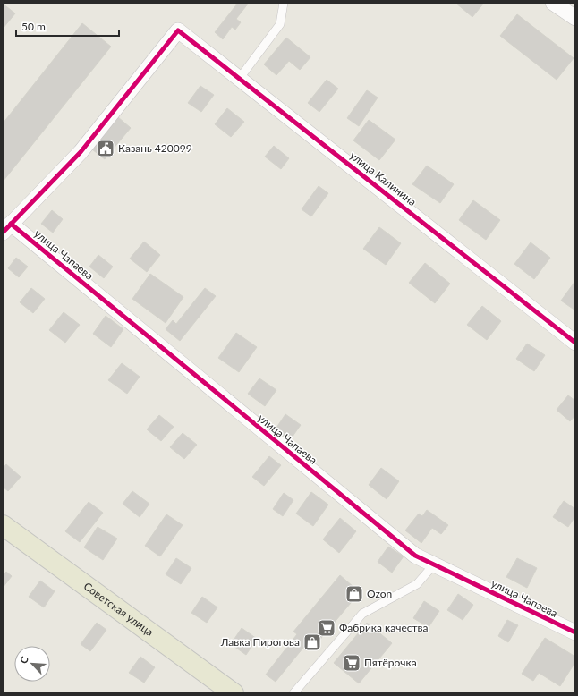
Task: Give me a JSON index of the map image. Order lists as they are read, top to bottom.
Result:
{
  "streets": {
    "main road": ["Советская улица"],
    "street": ["улица Калинина", "улица Чапаева"]
  },
  "crossings": [
    ["улица Калинина", "улица Чапаева"]
  ],
  "places": {
    "public building": ["Казань 420099"],
    "shop": ["Ozon", "Лавка Пирогова"],
    "supermarket": ["Фабрика качества", "Пятёрочка"]
  },
  "scale_bar": "50 m",
  "north": "top left"
}
